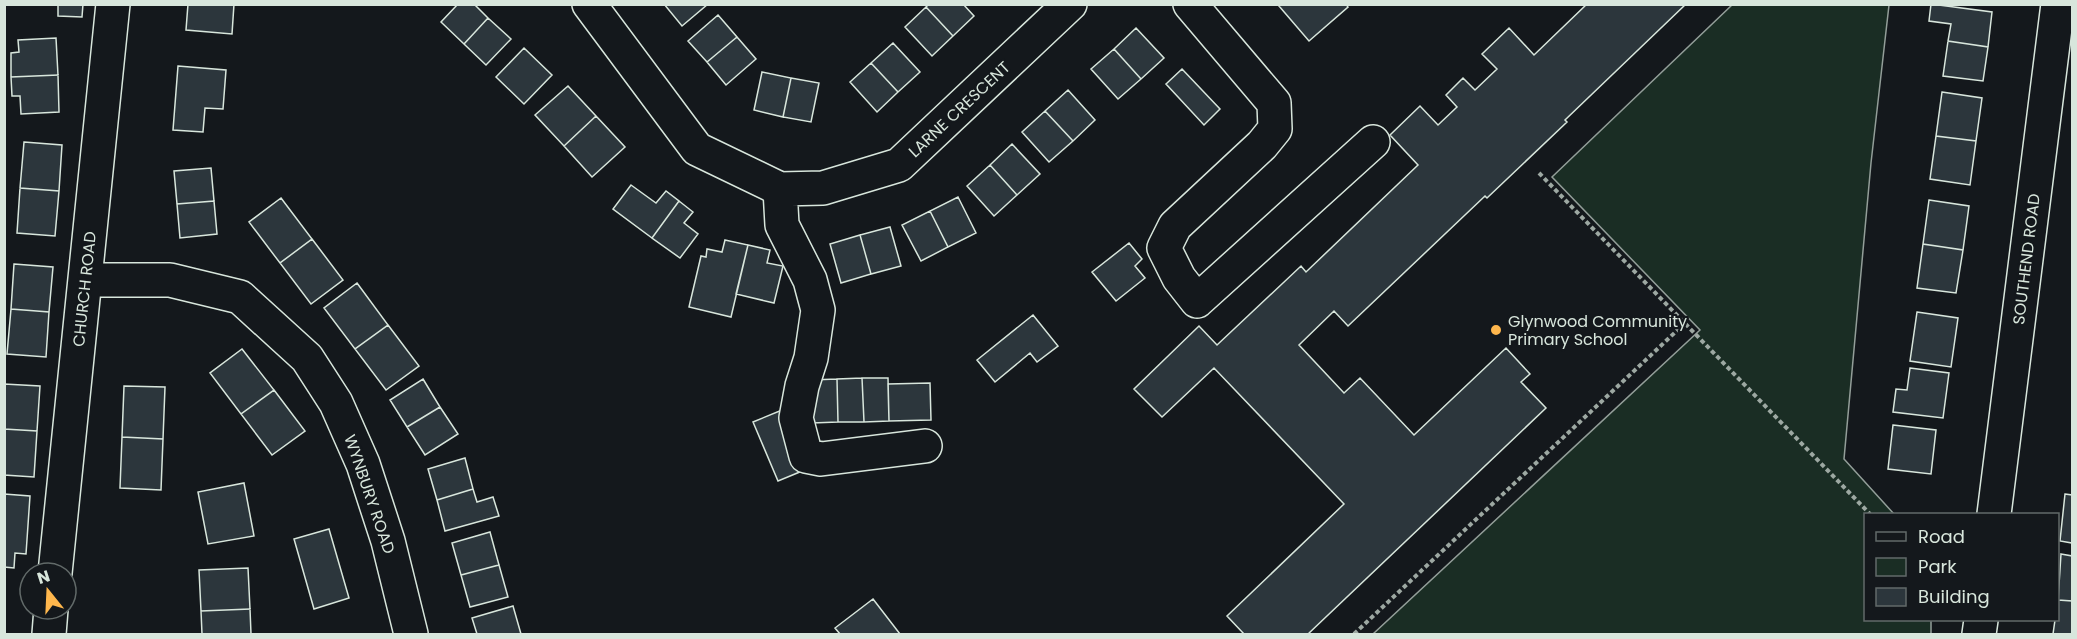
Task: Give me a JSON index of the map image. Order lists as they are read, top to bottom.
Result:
{
  "streets": {
    "street": [
      "LARNE CRESCENT",
      "SOUTHEND ROAD",
      "CHURCH ROAD",
      "WYNBURY ROAD"
    ]
  },
  "crossings": [
    ["CHURCH ROAD", "WYNBURY ROAD"]
  ],
  "places": ["Glynwood Community Primary School"],
  "legend": ["Road", "Park", "Building"],
  "north": "top"
}
